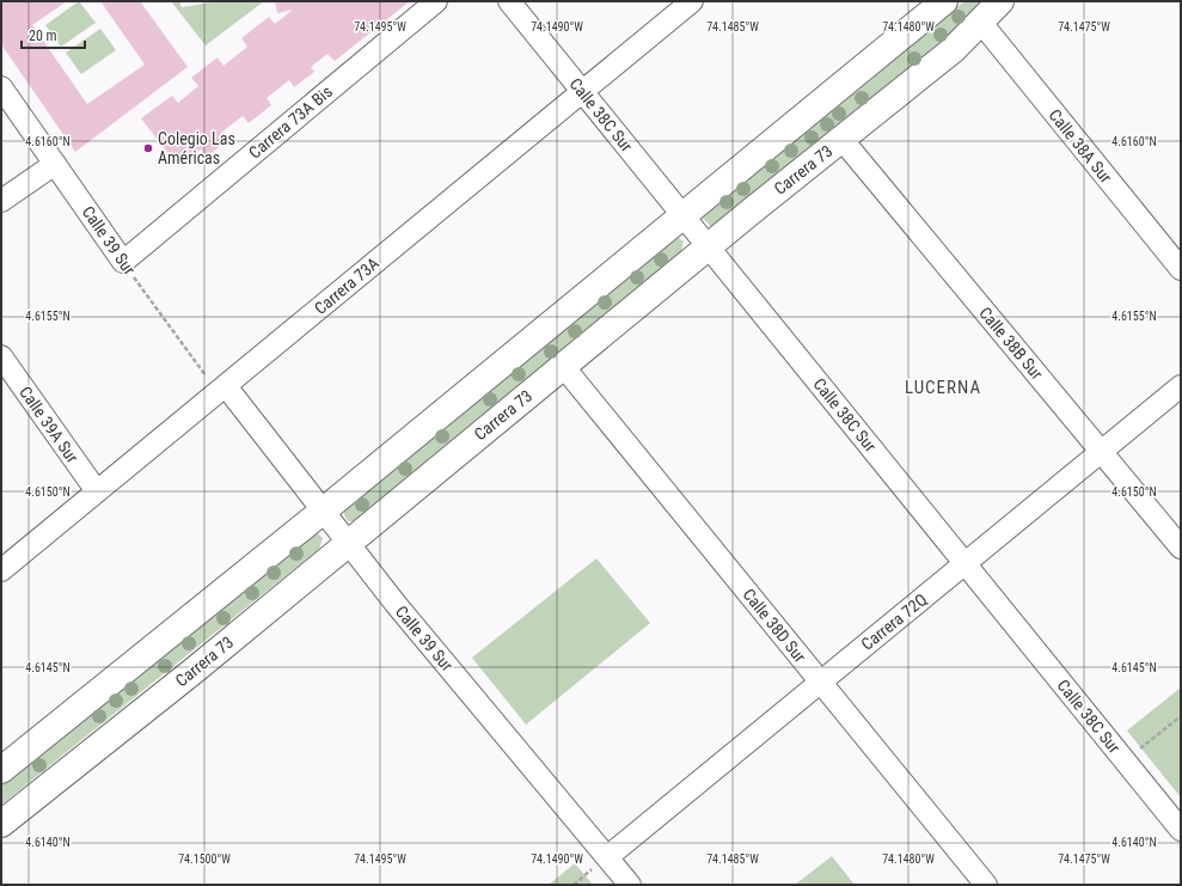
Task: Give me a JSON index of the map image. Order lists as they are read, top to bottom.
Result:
{
  "streets": {
    "street": [
      "Calle 38C Sur",
      "Carrera 73A Bis",
      "Calle 38A Sur",
      "Carrera 73",
      "Calle 39 Sur",
      "Carrera 73A",
      "Calle 38B Sur",
      "Calle 39A Sur",
      "Carrera 72Q",
      "Calle 38D Sur"
    ]
  },
  "crossings": [
    ["Calle 38C Sur", "Carrera 73"],
    ["Calle 38C Sur", "Carrera 73A"],
    ["Calle 38C Sur", "Carrera 72Q"],
    ["Carrera 73A Bis", "Calle 39 Sur"],
    ["Calle 38A Sur", "Carrera 73"],
    ["Carrera 73", "Calle 39 Sur"],
    ["Carrera 73", "Calle 38B Sur"],
    ["Carrera 73", "Calle 38D Sur"],
    ["Calle 39 Sur", "Carrera 73A"],
    ["Calle 39 Sur", "Carrera 72Q"],
    ["Carrera 73A", "Calle 39A Sur"],
    ["Calle 38B Sur", "Carrera 72Q"],
    ["Carrera 72Q", "Calle 38D Sur"]
  ],
  "districts": ["LUCERNA"],
  "places": ["Colegio Las Américas"],
  "scale_bar": "20 m",
  "coordinates": [
    "74.1495°W",
    "74.1490°W",
    "74.1485°W",
    "74.1480°W",
    "74.1475°W",
    "4.6160°N",
    "4.6155°N",
    "4.6150°N",
    "4.6145°N",
    "4.6140°N",
    "74.1500°W"
  ]
}
